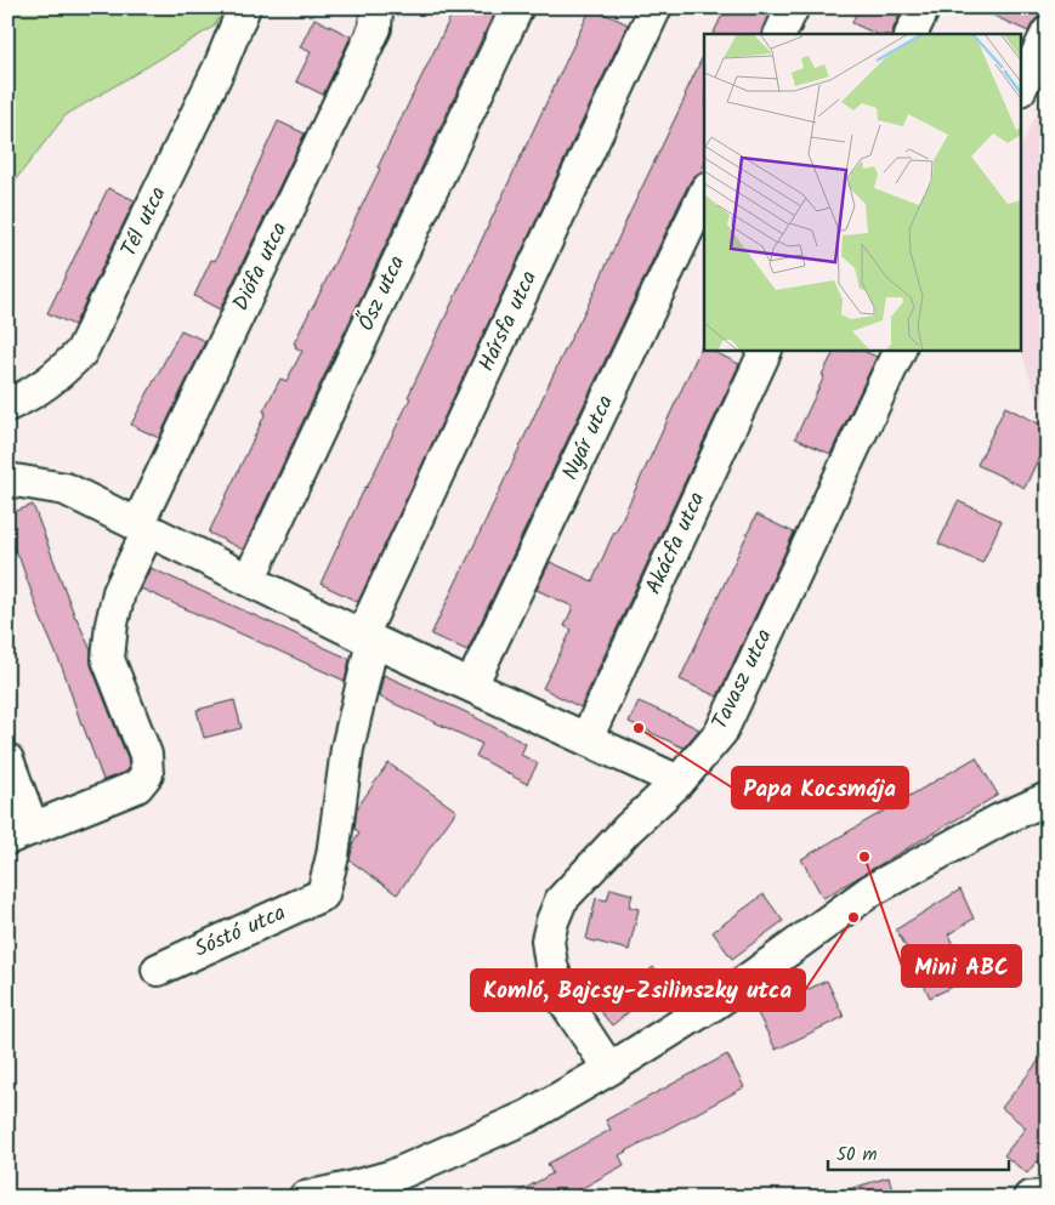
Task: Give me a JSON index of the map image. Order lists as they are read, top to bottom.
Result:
{
  "streets": {
    "street": [
      "Tél utca",
      "Diófa utca",
      "Ősz utca",
      "Hársfa utca",
      "Nyár utca",
      "Akácfa utca",
      "Tavasz utca",
      "Sóstó utca"
    ]
  },
  "crossings": [
    ["Hársfa utca", "Sóstó utca"]
  ],
  "places": ["Papa Kocsmája", "Mini ABC", "Komló, Bajcsy-Zsilinszky utca"],
  "scale_bar": "50 m"
}
